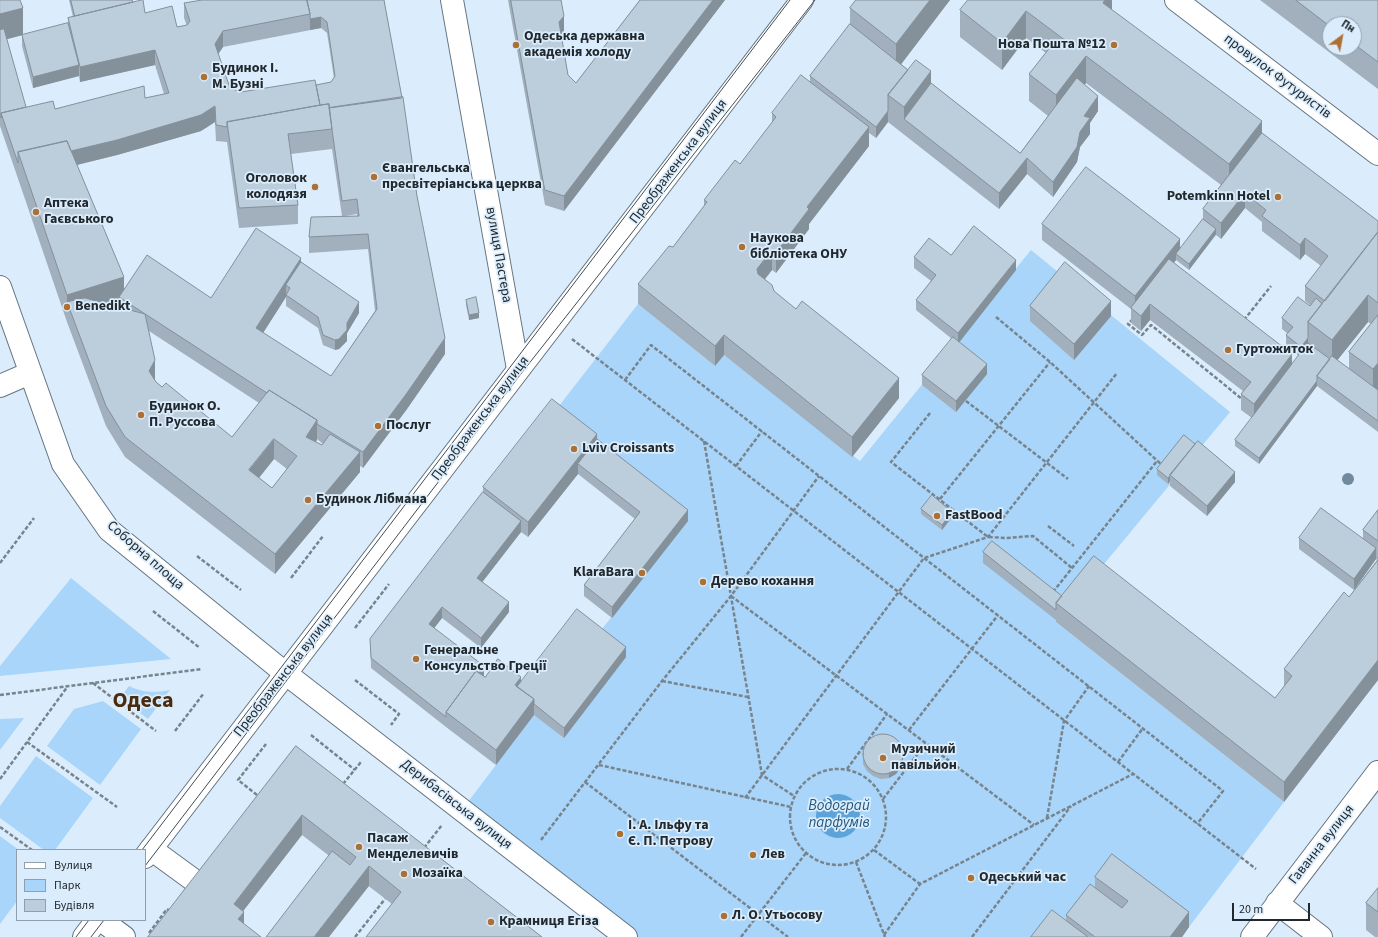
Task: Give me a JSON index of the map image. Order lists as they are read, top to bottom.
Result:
{
  "streets": {
    "street": [
      "провулок Футуристів",
      "Преображенська вулиця",
      "вулиця Пастера",
      "Соборна площа",
      "Дерибасівська вулиця",
      "Гаванна вулиця"
    ]
  },
  "crossings": [
    ["Преображенська вулиця", "вулиця Пастера"],
    ["Преображенська вулиця", "Соборна площа"],
    ["Преображенська вулиця", "Дерибасівська вулиця"],
    ["Соборна площа", "Дерибасівська вулиця"]
  ],
  "districts": ["Одеса"],
  "water": ["Водограй парфумів"],
  "places": [
    "Одеська державна академія холоду",
    "Нова Пошта №12",
    "Будинок І. М. Бузні",
    "Євангельська пресвітеріанська церква",
    "Оголовок колодязя",
    "Potemkinn Hotel",
    "Аптека Гаєвського",
    "Наукова бібліотека ОНУ",
    "Benedikt",
    "Гуртожиток",
    "Будинок О. П. Руссова",
    "Послуг",
    "Lviv Croissants",
    "Будинок Лібмана",
    "FastBood",
    "KlaraBara",
    "Дерево кохання",
    "Генеральне Консульство Греції",
    "Музичний павільйон",
    "І. А. Ільфу та Є. П. Петрову",
    "Пасаж Менделевичів",
    "Лев",
    "Мозаїка",
    "Одеський час",
    "Л. О. Утьосову",
    "Крамниця Егіза"
  ],
  "legend": ["Вулиця", "Парк", "Будівля"],
  "scale_bar": "20 m",
  "north": "top right"
}
